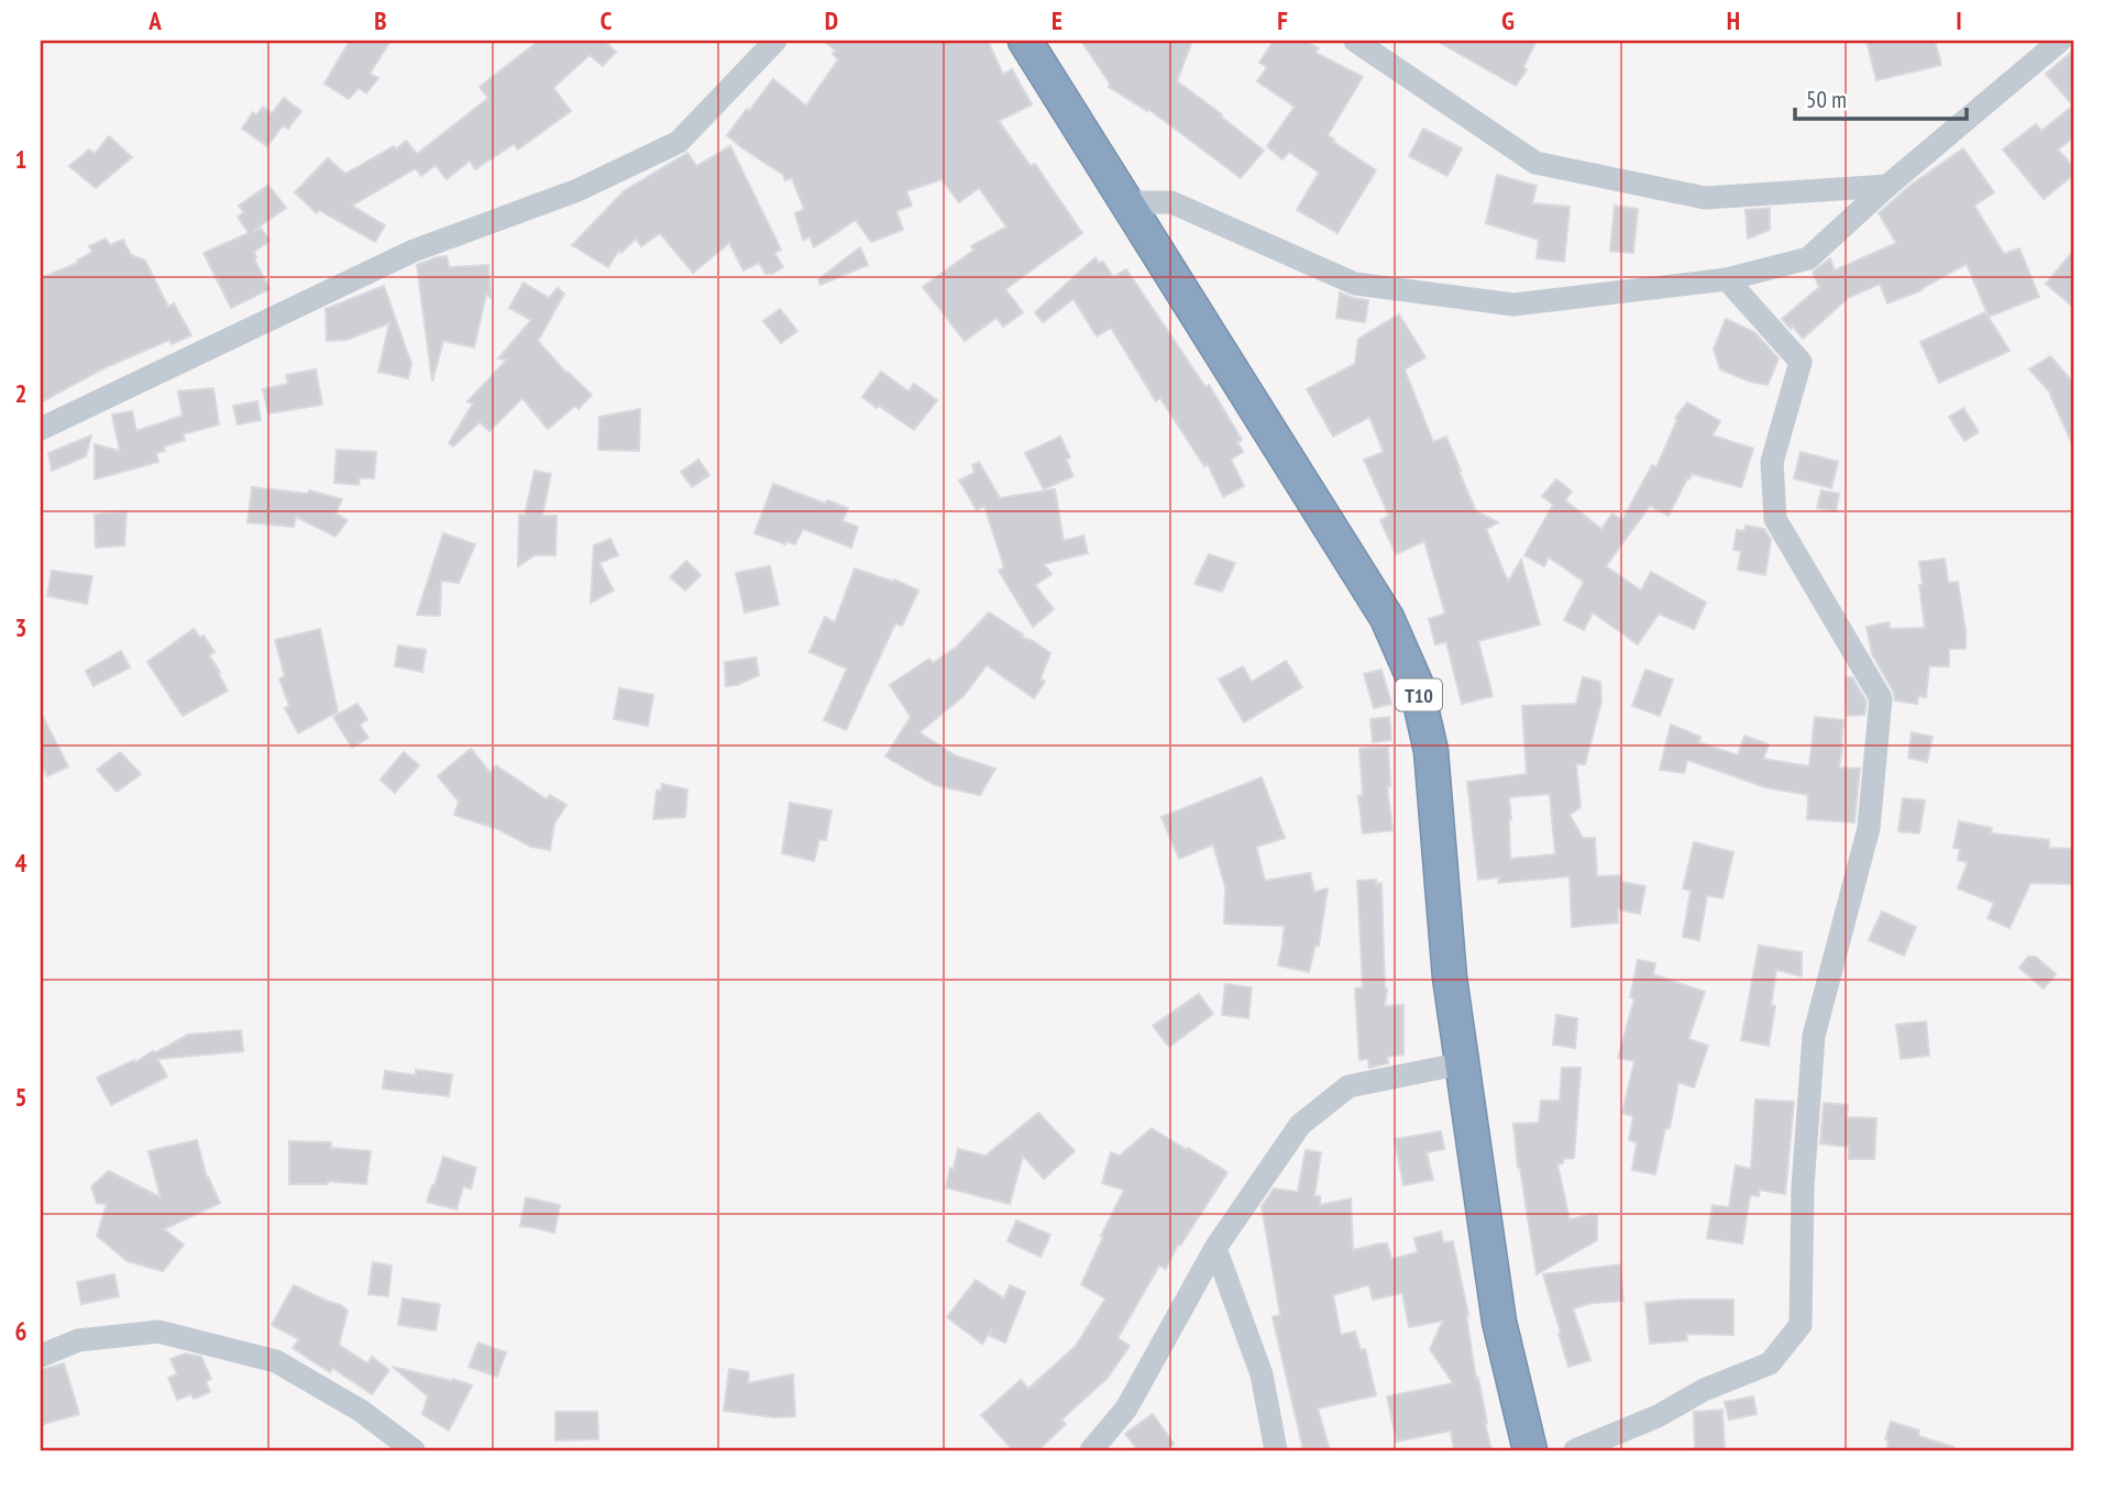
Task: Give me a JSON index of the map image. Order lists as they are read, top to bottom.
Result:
{
  "streets": {
    "highway": ["T10"]
  },
  "scale_bar": "50 m",
  "grid": {
    "columns": [
      "A",
      "B",
      "C",
      "D",
      "E",
      "F",
      "G",
      "H",
      "I"
    ],
    "rows": [
      "1",
      "2",
      "3",
      "4",
      "5",
      "6"
    ]
  }
}
